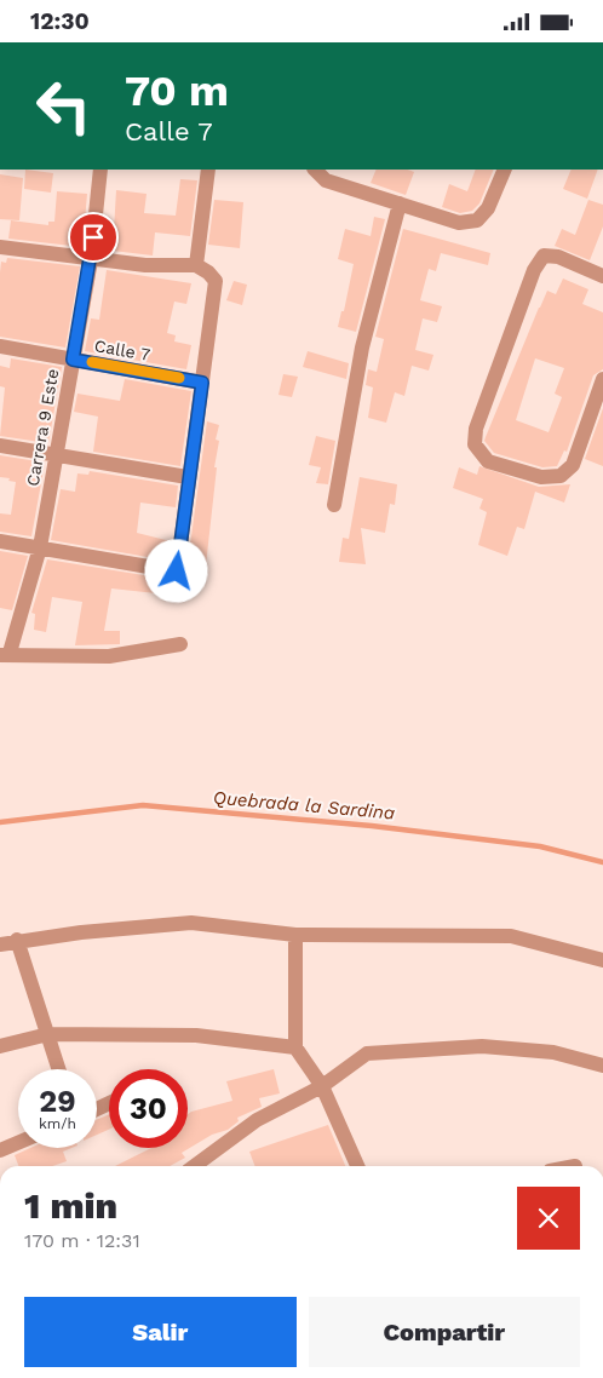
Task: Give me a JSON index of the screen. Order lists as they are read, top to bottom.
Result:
{
  "streets": {
    "street": ["Calle 7", "Carrera 9 Este"]
  },
  "crossings": [
    ["Calle 7", "Carrera 9 Este"]
  ],
  "water": ["Quebrada la Sardina"],
  "page": {
    "status": "12:30",
    "turn": ["70 m", "Calle 7"],
    "speed": "29 km/h",
    "limit": "30",
    "heading": ["1 min", "170 m · 12:31"],
    "buttons": ["Salir", "Compartir"]
  }
}
